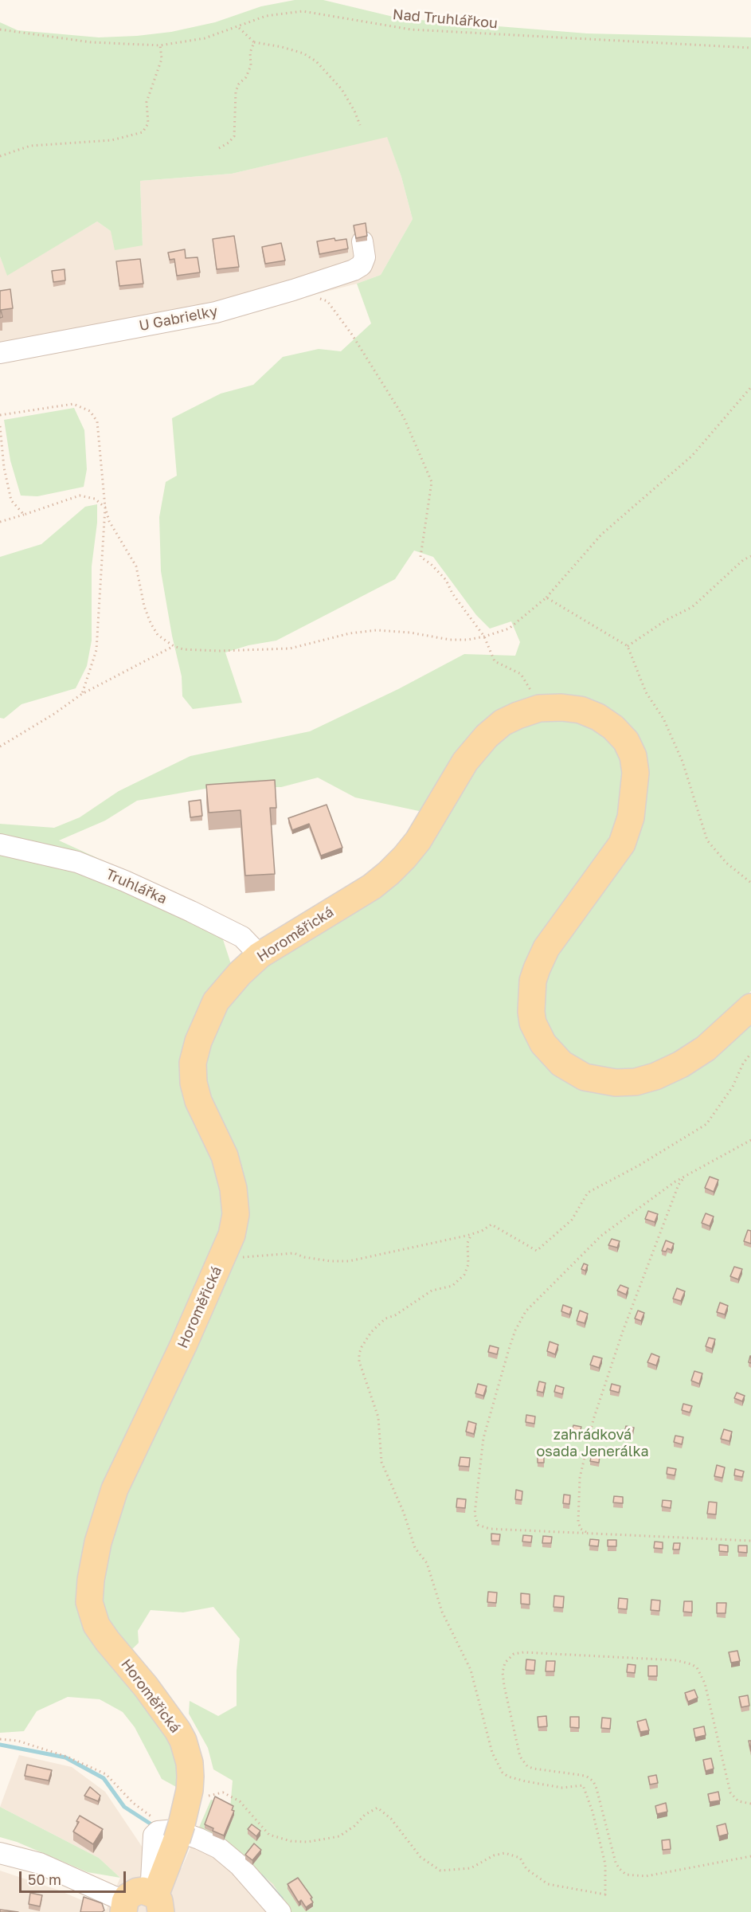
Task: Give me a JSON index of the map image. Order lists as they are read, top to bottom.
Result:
{
  "streets": {
    "main road": ["Horoměřická"],
    "street": ["U Gabrielky", "Truhlářka"],
    "path": ["Nad Truhlářkou"]
  },
  "crossings": [
    ["Truhlářka", "Horoměřická"]
  ],
  "parks": ["zahrádková osada Jenerálka"],
  "scale_bar": "50 m"
}
